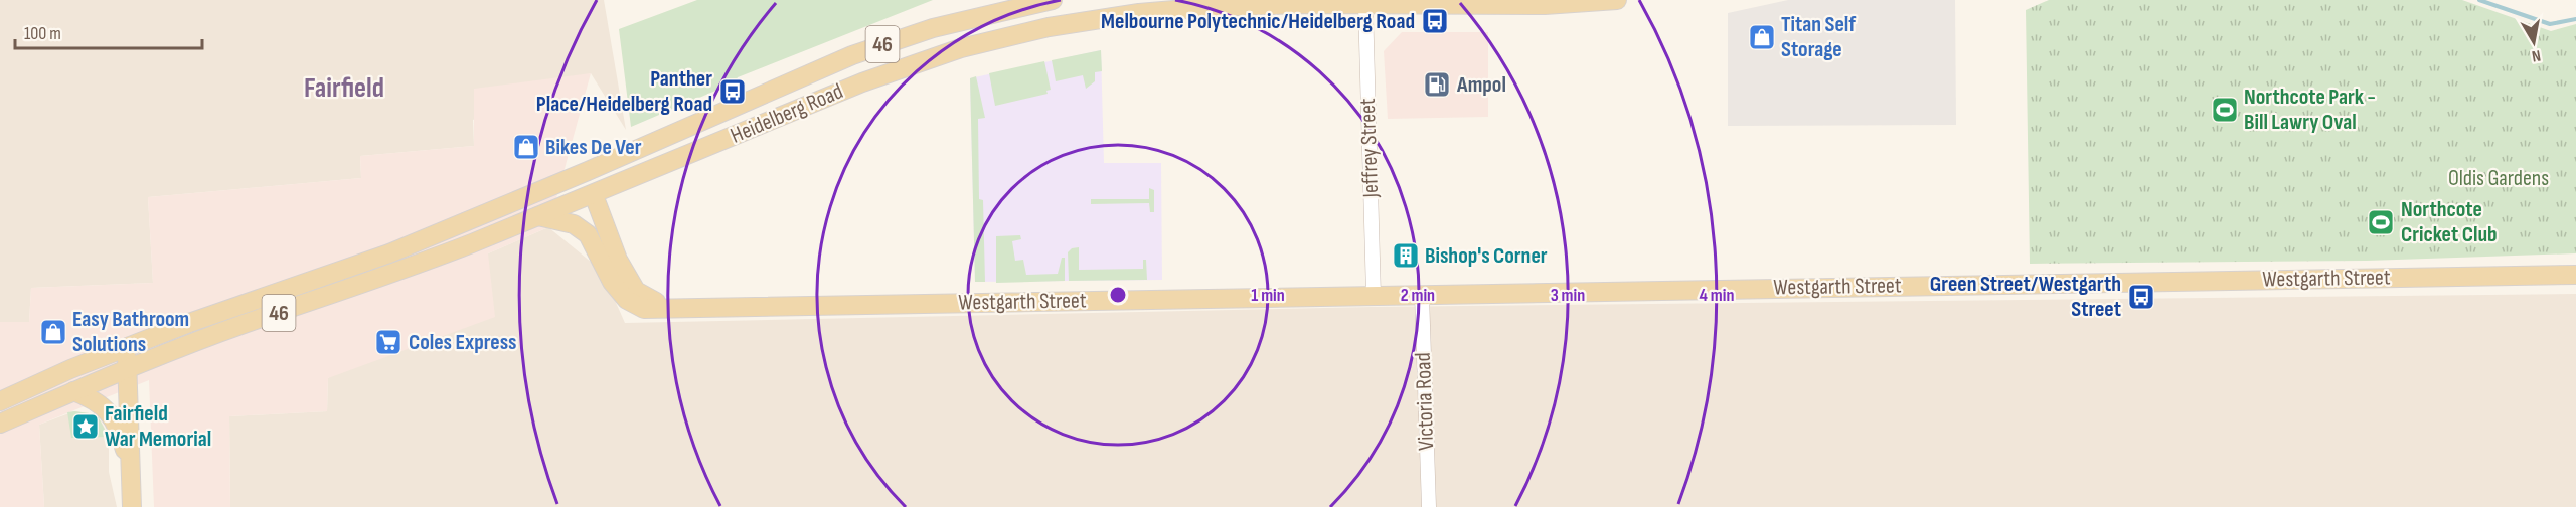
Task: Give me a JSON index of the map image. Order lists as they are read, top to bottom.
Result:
{
  "streets": {
    "main road": ["46", "Heidelberg Road", "Westgarth Street"],
    "street": ["Jeffrey Street", "Victoria Road"]
  },
  "crossings": [
    ["Heidelberg Road", "Jeffrey Street"],
    ["Heidelberg Road", "Westgarth Street"],
    ["Jeffrey Street", "Westgarth Street"],
    ["Westgarth Street", "Victoria Road"]
  ],
  "districts": ["Fairfield"],
  "parks": ["Oldis Gardens"],
  "places": {
    "bus stop": ["Melbourne Polytechnic/Heidelberg Road", "Panther Place/Heidelberg Road", "Green Street/Westgarth Street"],
    "shop": ["Titan Self Storage", "Bikes De Ver", "Easy Bathroom Solutions"],
    "fuel station": ["Ampol"],
    "sports": ["Northcote Park - Bill Lawry Oval", "Northcote Cricket Club"],
    "building": ["Bishop's Corner"],
    "supermarket": ["Coles Express"],
    "place": ["Fairfield War Memorial"]
  },
  "scale_bar": "100 m",
  "north": "bottom",
  "rings": [
    "1 min",
    "2 min",
    "3 min",
    "4 min"
  ]
}
